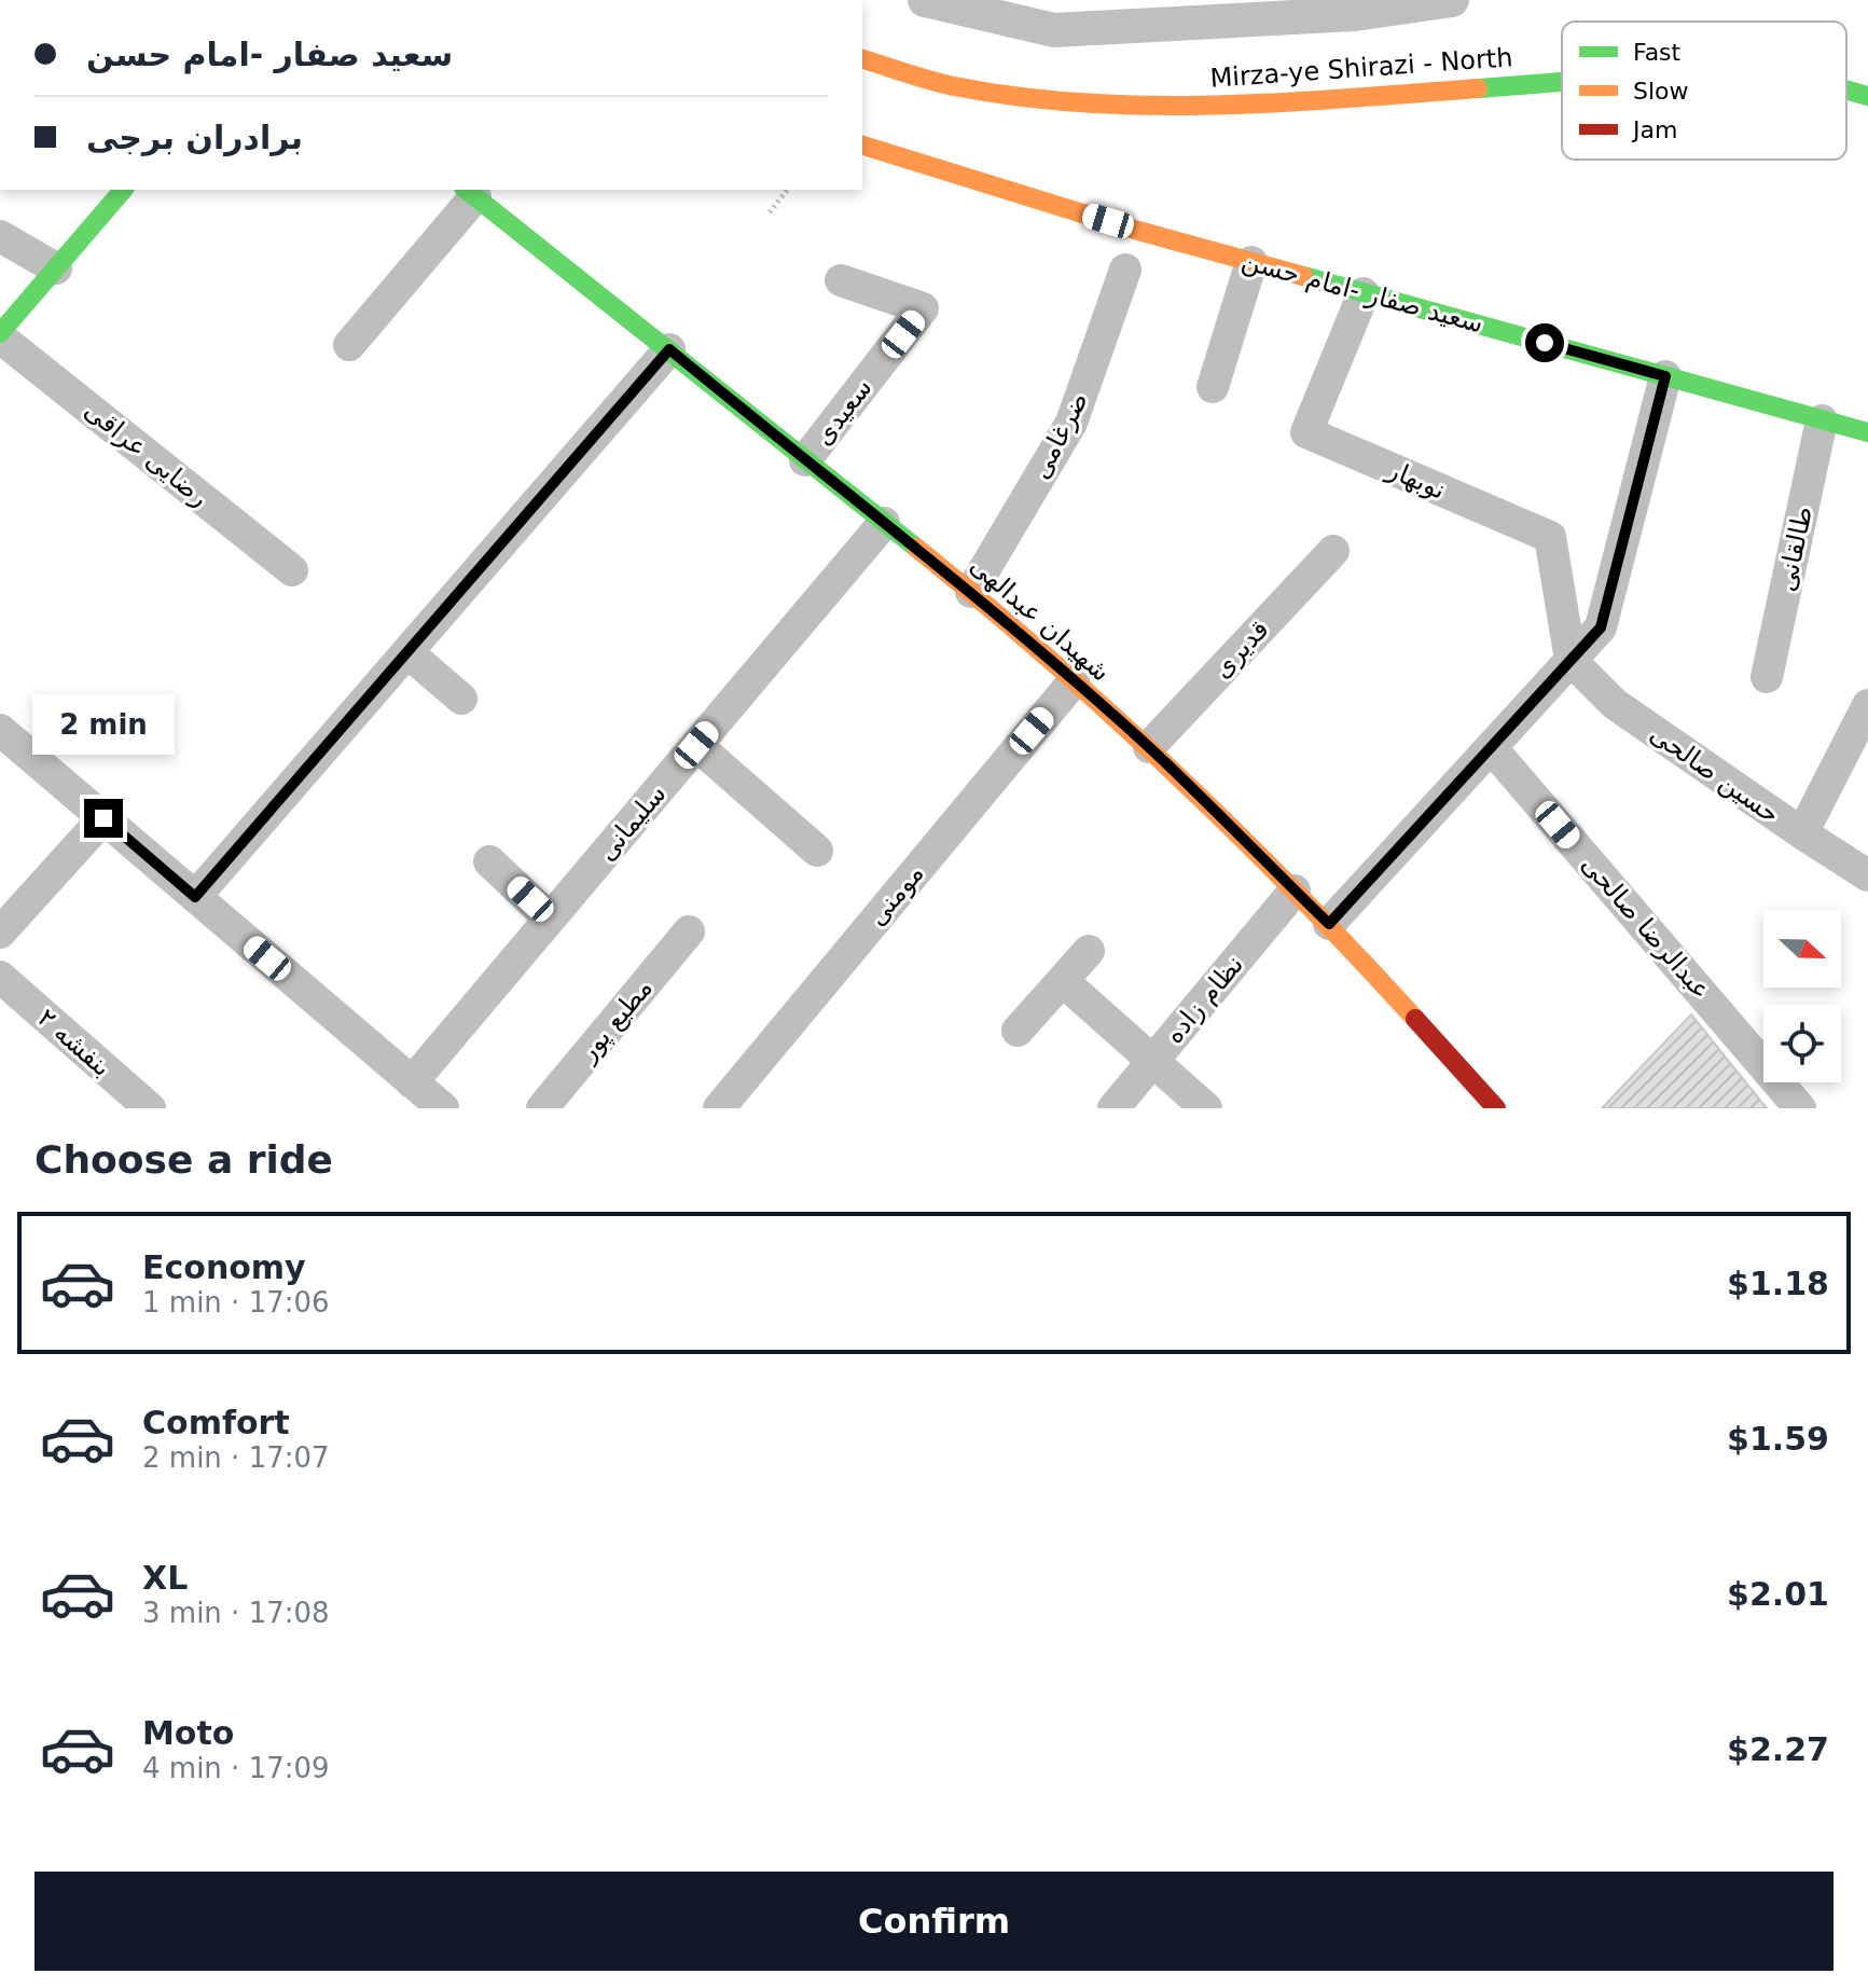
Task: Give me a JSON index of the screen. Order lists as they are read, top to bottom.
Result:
{
  "streets": {
    "street": [
      "Mirza-ye Shirazi - North",
      "سعید صفار -امام حسن",
      "سعیدی",
      "ضرغامی",
      "رضایی عراقی",
      "نوبهار",
      "طالقانی",
      "شهیدان عبدالهی",
      "قدیری",
      "حسین صالحی",
      "سلیمانی",
      "مومنی",
      "عبدالرضا صالحی",
      "نظام زاده",
      "مطیع پور",
      "بنفشه ۲"
    ]
  },
  "crossings": [
    ["سعید صفار -امام حسن", "نوبهار"],
    ["سعید صفار -امام حسن", "طالقانی"],
    ["سعیدی", "شهیدان عبدالهی"],
    ["ضرغامی", "شهیدان عبدالهی"],
    ["نوبهار", "حسین صالحی"],
    ["شهیدان عبدالهی", "قدیری"],
    ["شهیدان عبدالهی", "سلیمانی"],
    ["شهیدان عبدالهی", "مومنی"],
    ["شهیدان عبدالهی", "نظام زاده"]
  ],
  "legend": ["Fast", "Slow", "Jam"],
  "north": "right",
  "page": {
    "banner": ["سعید صفار -امام حسن", "برادران برجی"],
    "bubble": "2 min",
    "heading": "Choose a ride",
    "list": [
      {
        "name": "Economy",
        "note": "1 min · 17:06",
        "value": "$1.18"
      },
      {
        "name": "Comfort",
        "note": "2 min · 17:07",
        "value": "$1.59"
      },
      {
        "name": "XL",
        "note": "3 min · 17:08",
        "value": "$2.01"
      },
      {
        "name": "Moto",
        "note": "4 min · 17:09",
        "value": "$2.27"
      }
    ],
    "buttons": "Confirm"
  }
}
